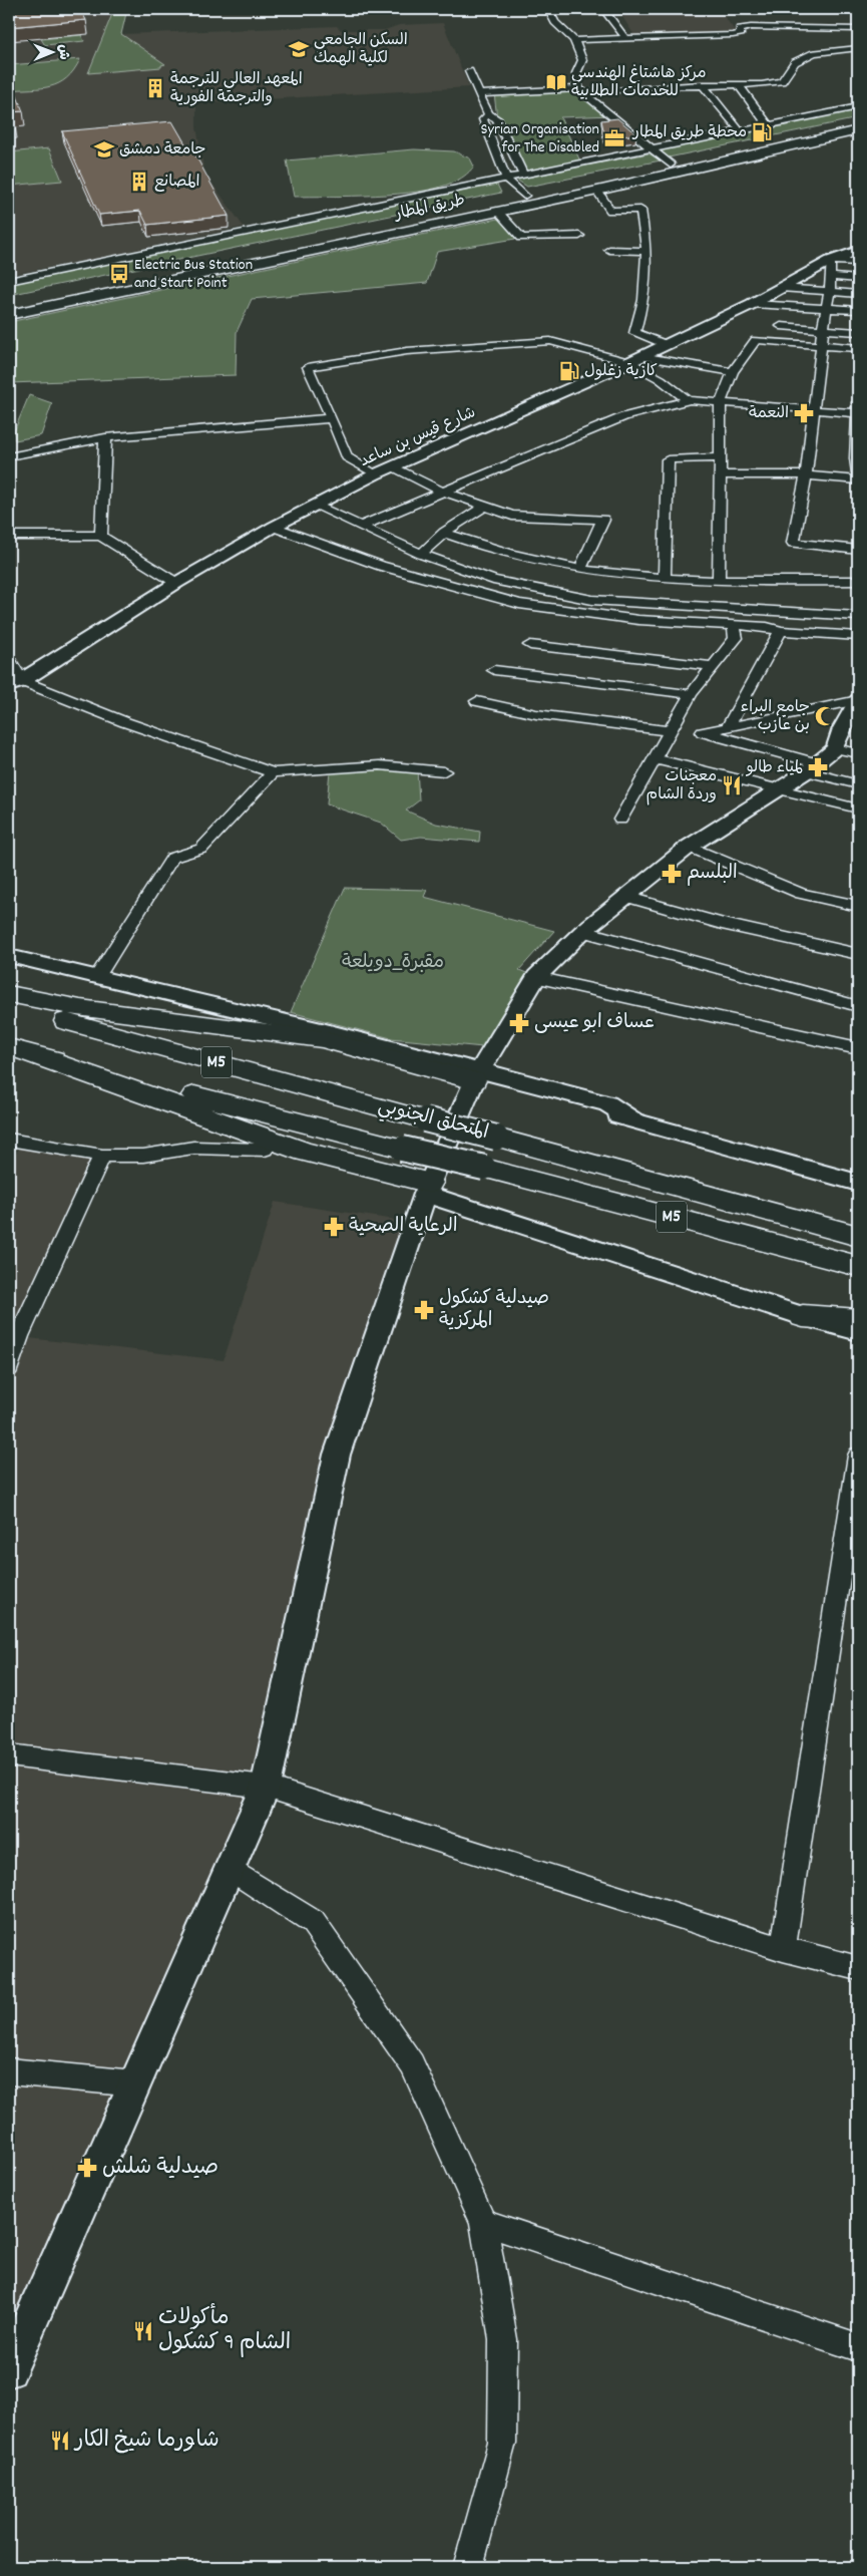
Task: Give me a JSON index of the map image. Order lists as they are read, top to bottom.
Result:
{
  "streets": {
    "highway": ["طريق المطار", "M5", "المتحلق الجنوبي"],
    "main road": ["شارع قيس بن ساعد"]
  },
  "parks": ["مقبرة_دويلعة"],
  "places": {
    "school or university": ["السكن الجامعي لكلية الهمك", "جامعة دمشق"],
    "library": ["مركز هاشتاغ الهندسي للخدمات الطلابية"],
    "building": ["المعهد العالي للترجمة والترجمة الفورية", "المصانع"],
    "fuel station": ["محطة طريق المطار", "كازية زغلول"],
    "office": ["Syrian Organisation for The Disabled"],
    "bus stop": ["Electric Bus Station and Start Point"],
    "pharmacy": [
      "النعمة",
      "لمياء طالو",
      "البلسم",
      "عساف ابو عيسى",
      "الرعاية الصحية",
      "صيدلية كشكول المركزية",
      "صيدلية شلش"
    ],
    "mosque": ["جامع البراء بن عازب"],
    "restaurant": ["معجنات وردة الشام", "مأكولات الشام 9 كشكول", "شاورما شيخ الكار"]
  },
  "north": "right"
}
